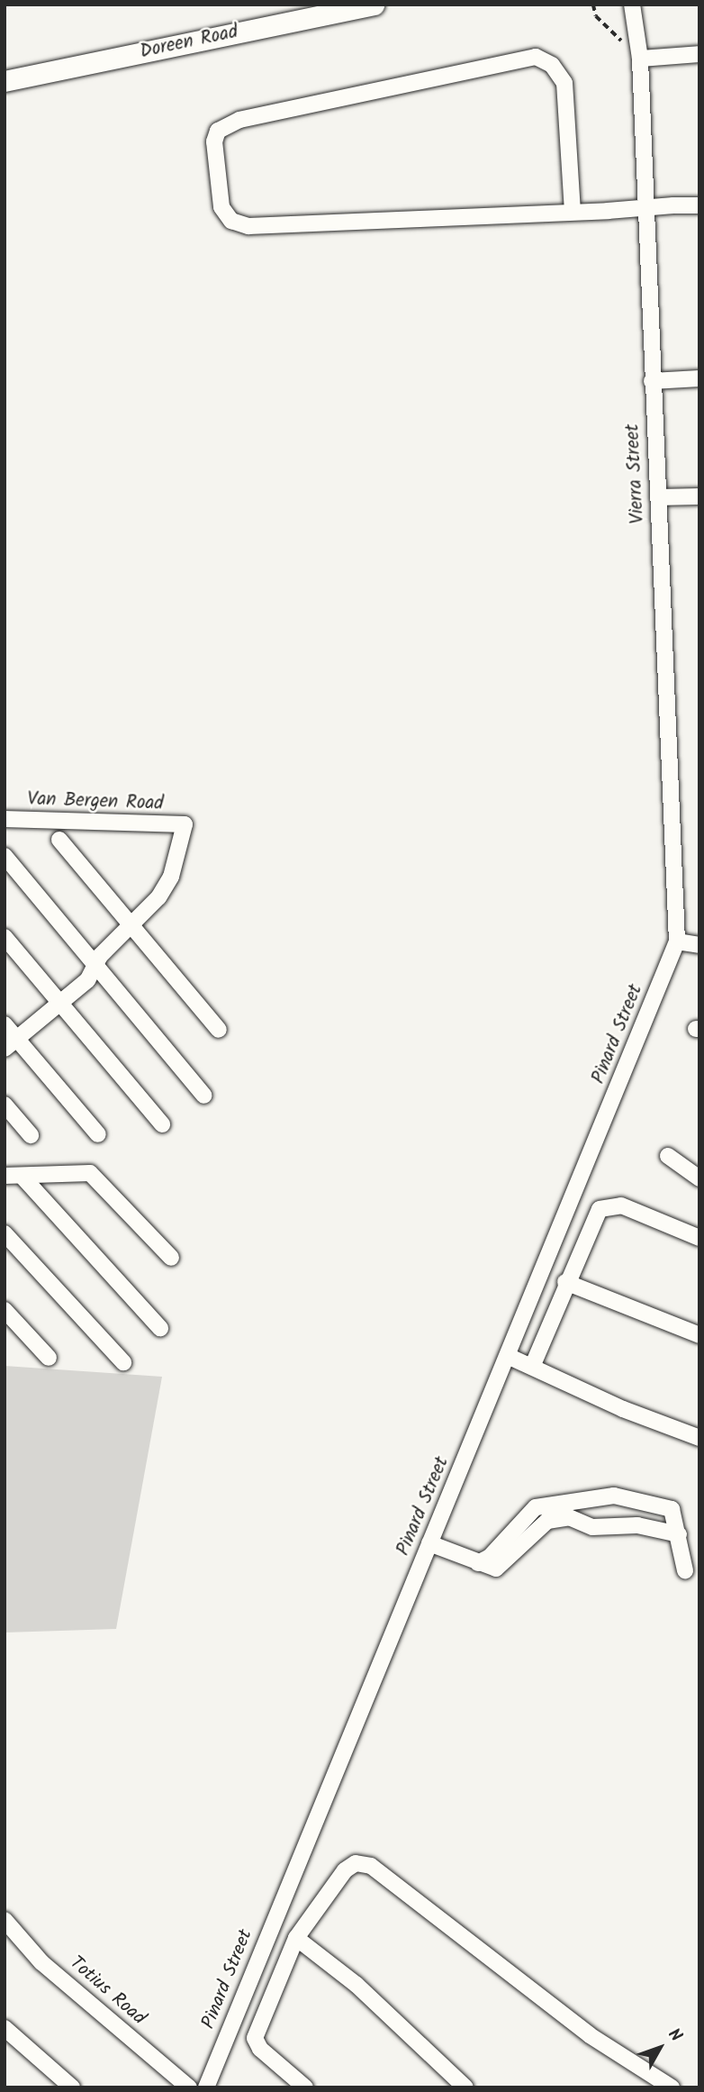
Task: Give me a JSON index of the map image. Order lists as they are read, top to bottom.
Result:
{
  "streets": {
    "main road": ["Doreen Road"],
    "street": [
      "Vierra Street",
      "Van Bergen Road",
      "Pinard Street",
      "Totius Road"
    ]
  },
  "crossings": [
    ["Vierra Street", "Pinard Street"]
  ],
  "north": "top right"
}
